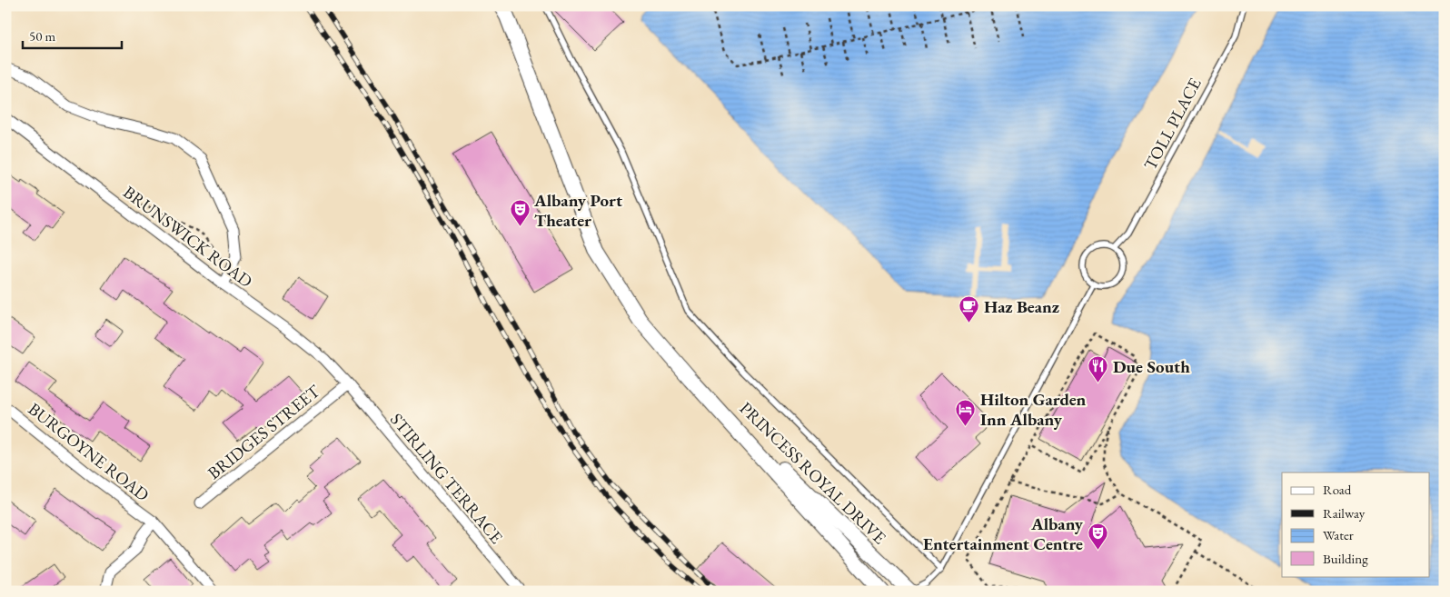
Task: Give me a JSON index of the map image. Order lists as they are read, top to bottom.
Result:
{
  "streets": {
    "main road": ["PRINCESS ROYAL DRIVE"],
    "street": [
      "BRUNSWICK ROAD",
      "BRIDGES STREET",
      "BURGOYNE ROAD",
      "STIRLING TERRACE"
    ],
    "lane": ["TOLL PLACE"]
  },
  "crossings": [
    ["BRUNSWICK ROAD", "BRIDGES STREET"],
    ["BRUNSWICK ROAD", "STIRLING TERRACE"],
    ["BRIDGES STREET", "STIRLING TERRACE"]
  ],
  "places": {
    "theatre": ["Albany Port Theater", "Albany Entertainment Centre"],
    "cafe": ["Haz Beanz"],
    "restaurant": ["Due South"],
    "hotel": ["Hilton Garden Inn Albany"]
  },
  "legend": [
    "Road",
    "Railway",
    "Water",
    "Building"
  ],
  "scale_bar": "50 m"
}
